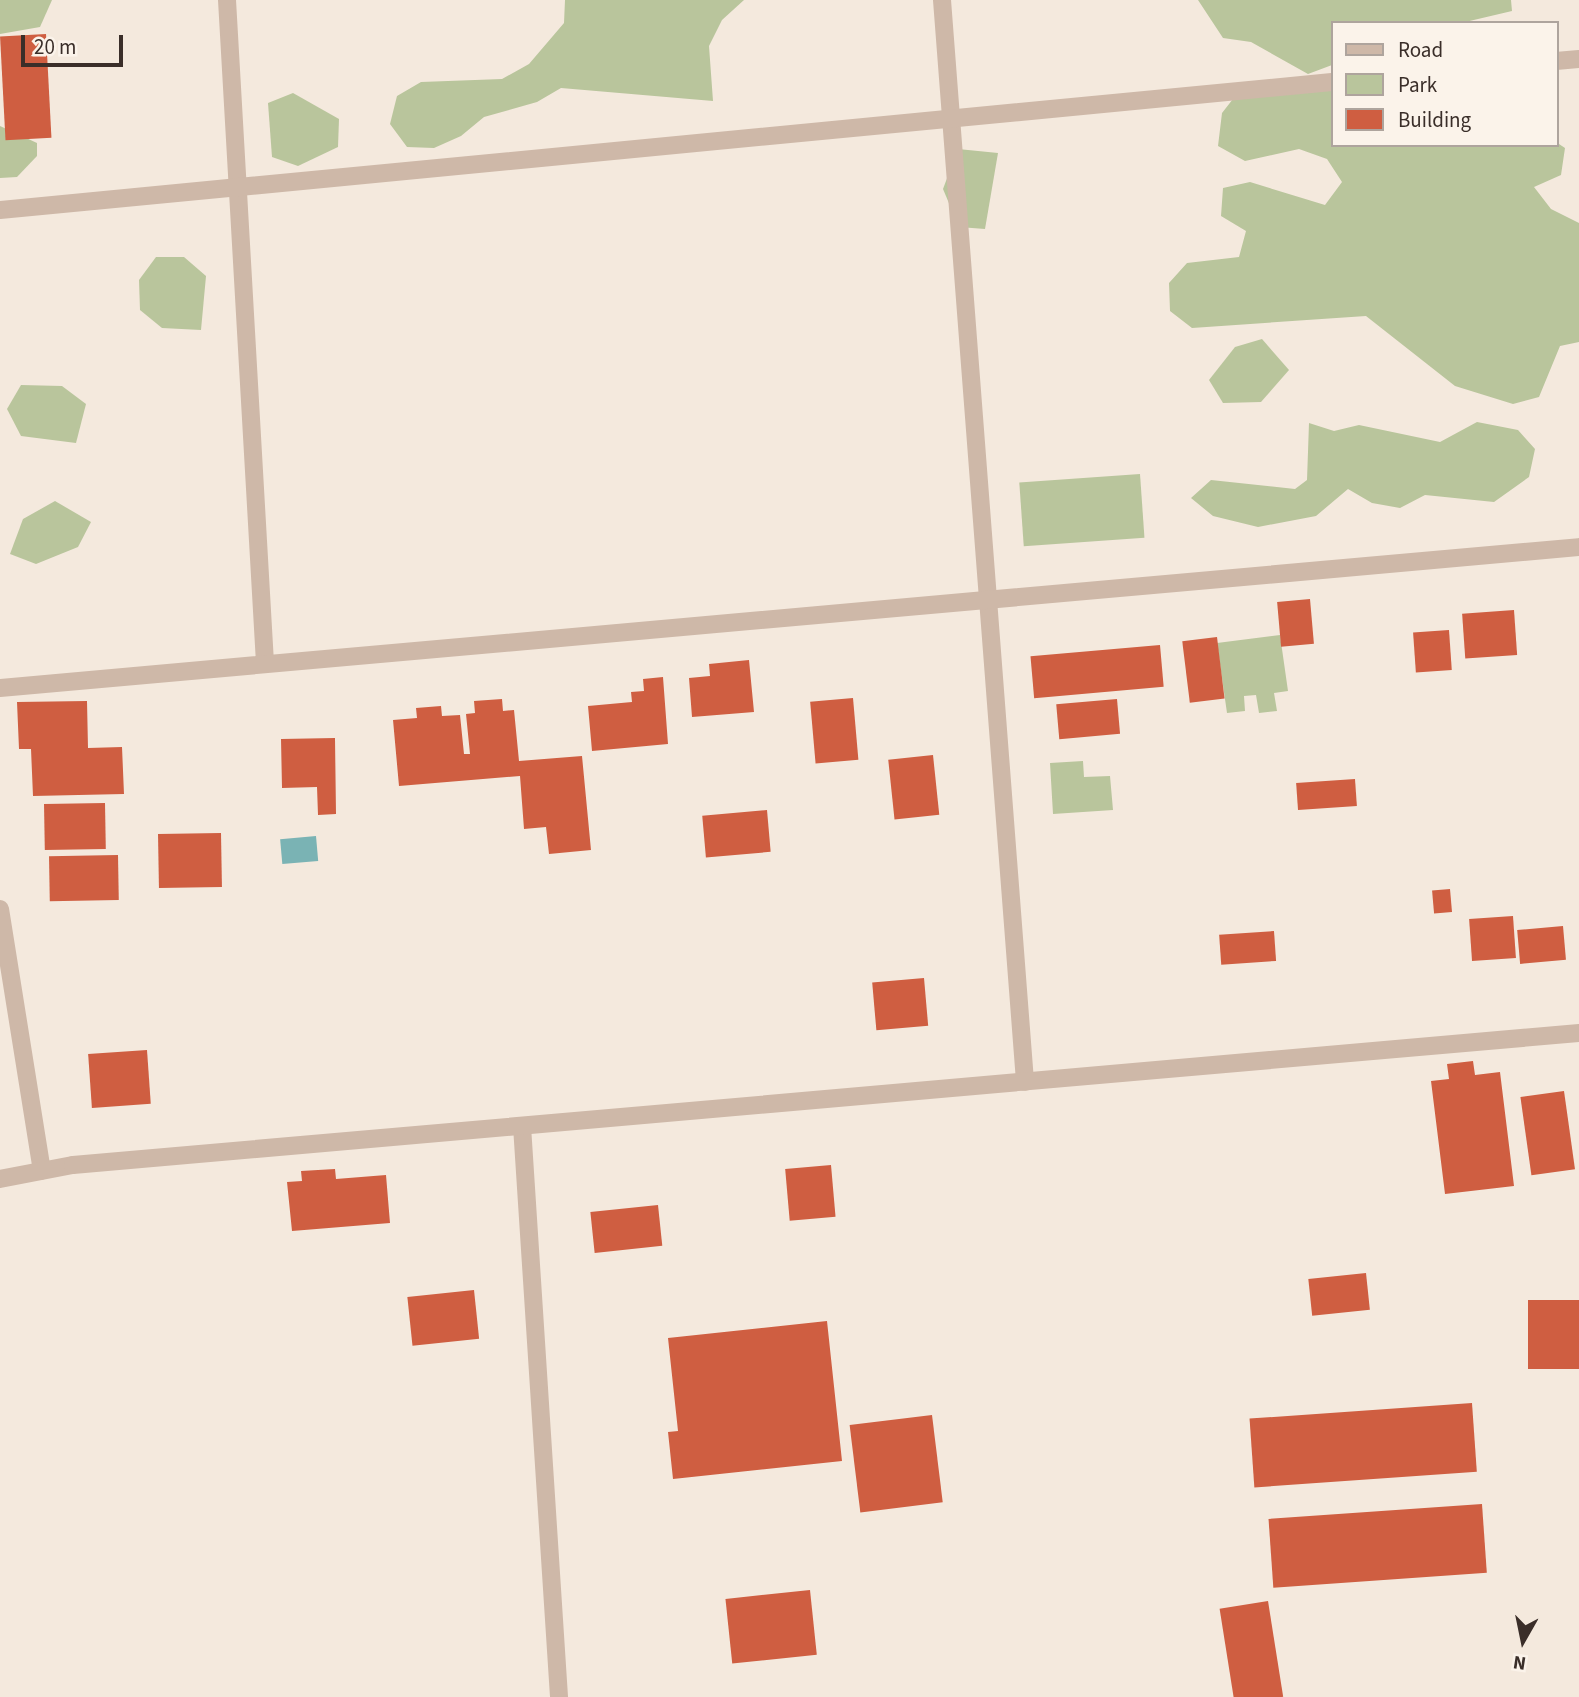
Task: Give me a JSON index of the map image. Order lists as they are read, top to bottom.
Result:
{
  "legend": ["Road", "Park", "Building"],
  "scale_bar": "20 m",
  "north": "bottom"
}
